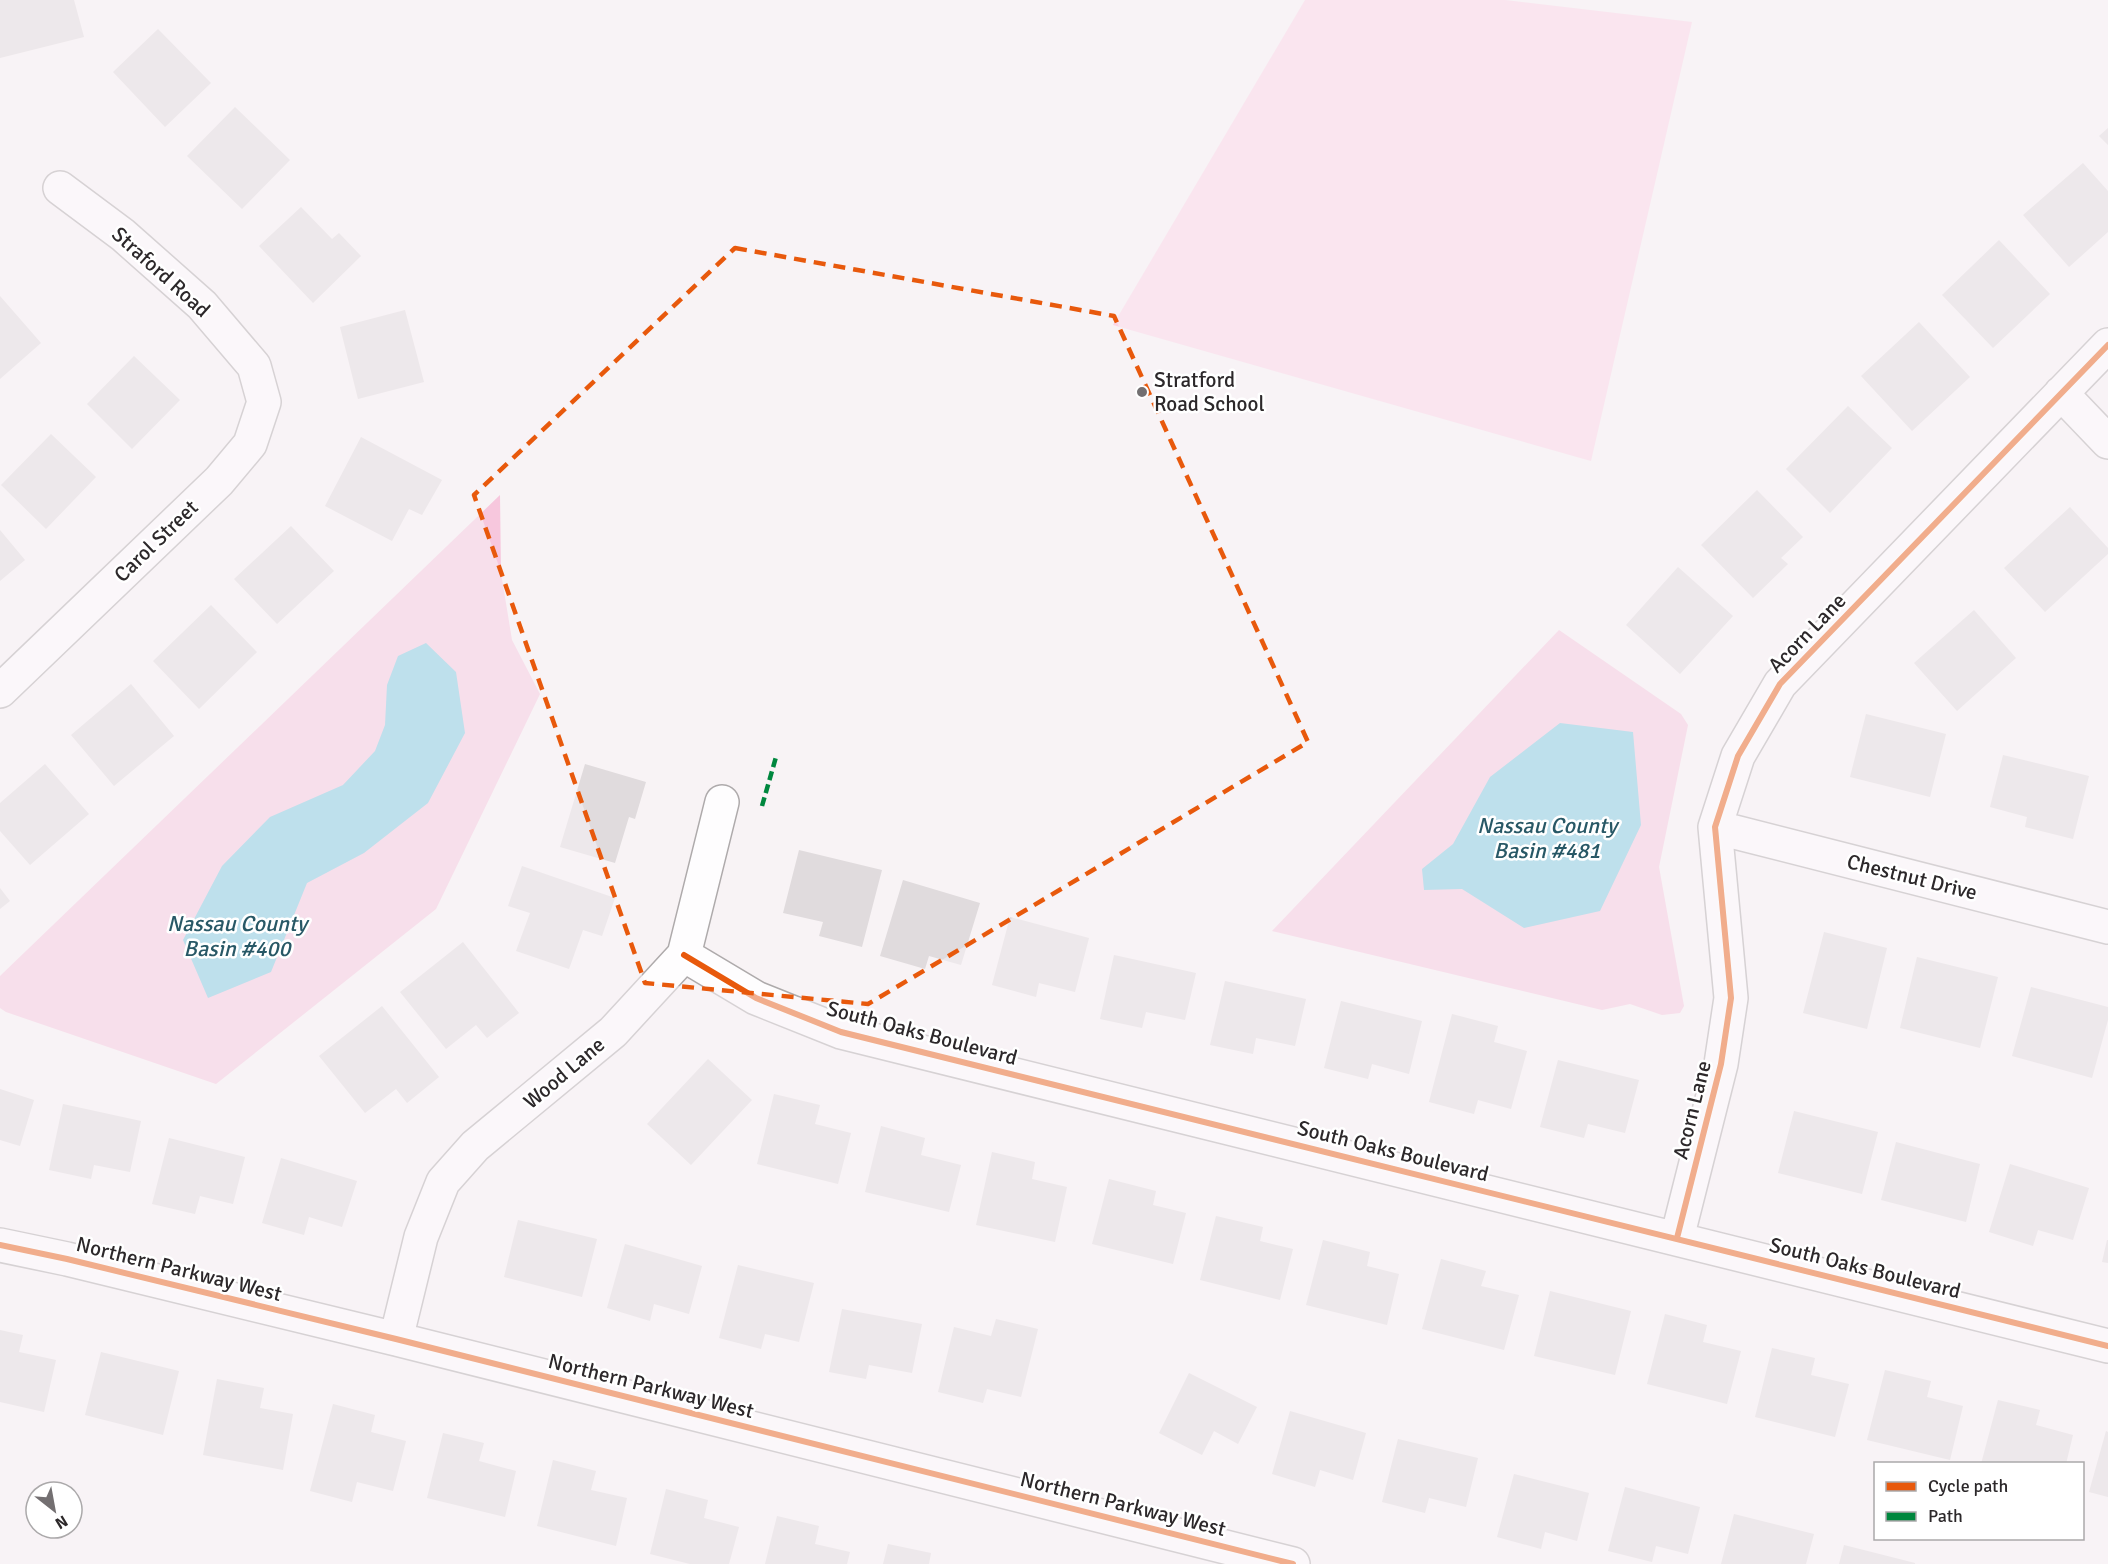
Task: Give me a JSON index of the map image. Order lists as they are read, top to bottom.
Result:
{
  "streets": {
    "street": [
      "Straford Road",
      "Carol Street",
      "Acorn Lane",
      "Chestnut Drive",
      "South Oaks Boulevard",
      "Wood Lane",
      "Northern Parkway West"
    ]
  },
  "crossings": [
    ["Straford Road", "Carol Street"],
    ["Acorn Lane", "Chestnut Drive"],
    ["Acorn Lane", "South Oaks Boulevard"],
    ["South Oaks Boulevard", "Wood Lane"],
    ["Wood Lane", "Northern Parkway West"]
  ],
  "water": ["Nassau County Basin #481", "Nassau County Basin #400"],
  "places": ["Stratford Road School"],
  "legend": ["Cycle path", "Path"],
  "north": "bottom right"
}
